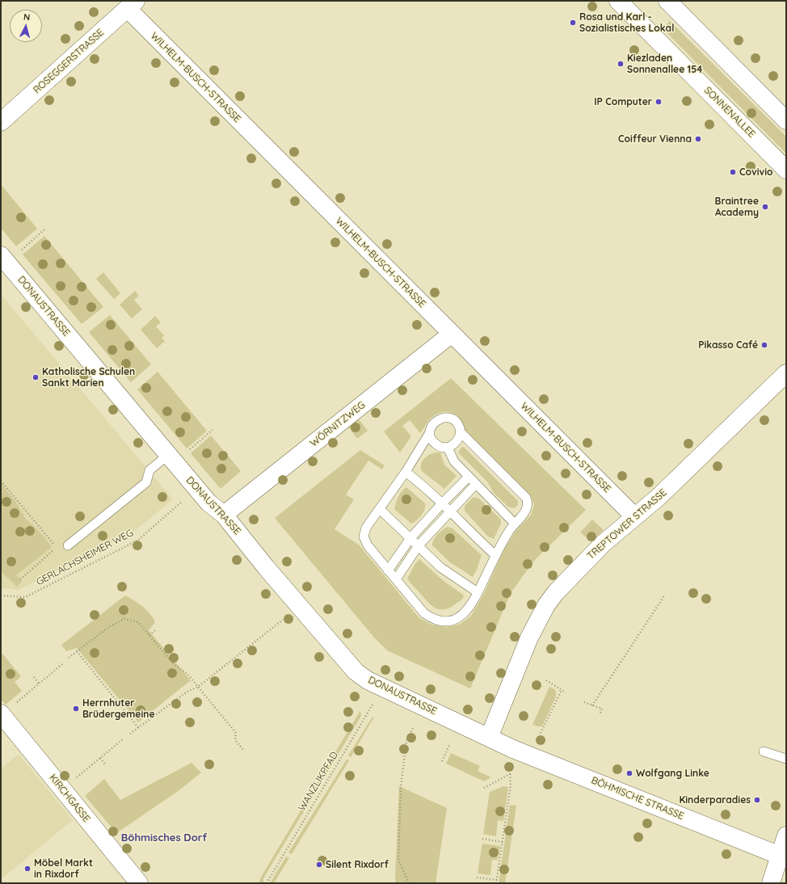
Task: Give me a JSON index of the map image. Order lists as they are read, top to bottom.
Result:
{
  "streets": {
    "street": [
      "ROSEGGERSTRASSE",
      "WILHELM-BUSCH-STRASSE",
      "SONNENALLEE",
      "DONAUSTRASSE",
      "WÖRNITZWEG",
      "TREPTOWER STRASSE",
      "KIRCHGASSE",
      "BÖHMISCHE STRASSE"
    ],
    "path": ["GERLACHSHEIMER WEG", "WANZLIKPFAD"]
  },
  "crossings": [
    ["ROSEGGERSTRASSE", "WILHELM-BUSCH-STRASSE"],
    ["WILHELM-BUSCH-STRASSE", "WÖRNITZWEG"],
    ["WILHELM-BUSCH-STRASSE", "TREPTOWER STRASSE"],
    ["DONAUSTRASSE", "WÖRNITZWEG"],
    ["DONAUSTRASSE", "TREPTOWER STRASSE"],
    ["DONAUSTRASSE", "WANZLIKPFAD"],
    ["DONAUSTRASSE", "BÖHMISCHE STRASSE"],
    ["TREPTOWER STRASSE", "BÖHMISCHE STRASSE"]
  ],
  "districts": ["Böhmisches Dorf"],
  "places": [
    "Rosa und Karl - Sozialistisches Lokal",
    "Kiezladen Sonnenallee 154",
    "IP Computer",
    "Coiffeur Vienna",
    "Covivio",
    "Braintree Academy",
    "Pikasso Café",
    "Katholische Schulen Sankt Marien",
    "Herrnhuter Brüdergemeine",
    "Wolfgang Linke",
    "Kinderparadies",
    "Silent Rixdorf",
    "Möbel Markt in Rixdorf"
  ],
  "north": "top"
}
